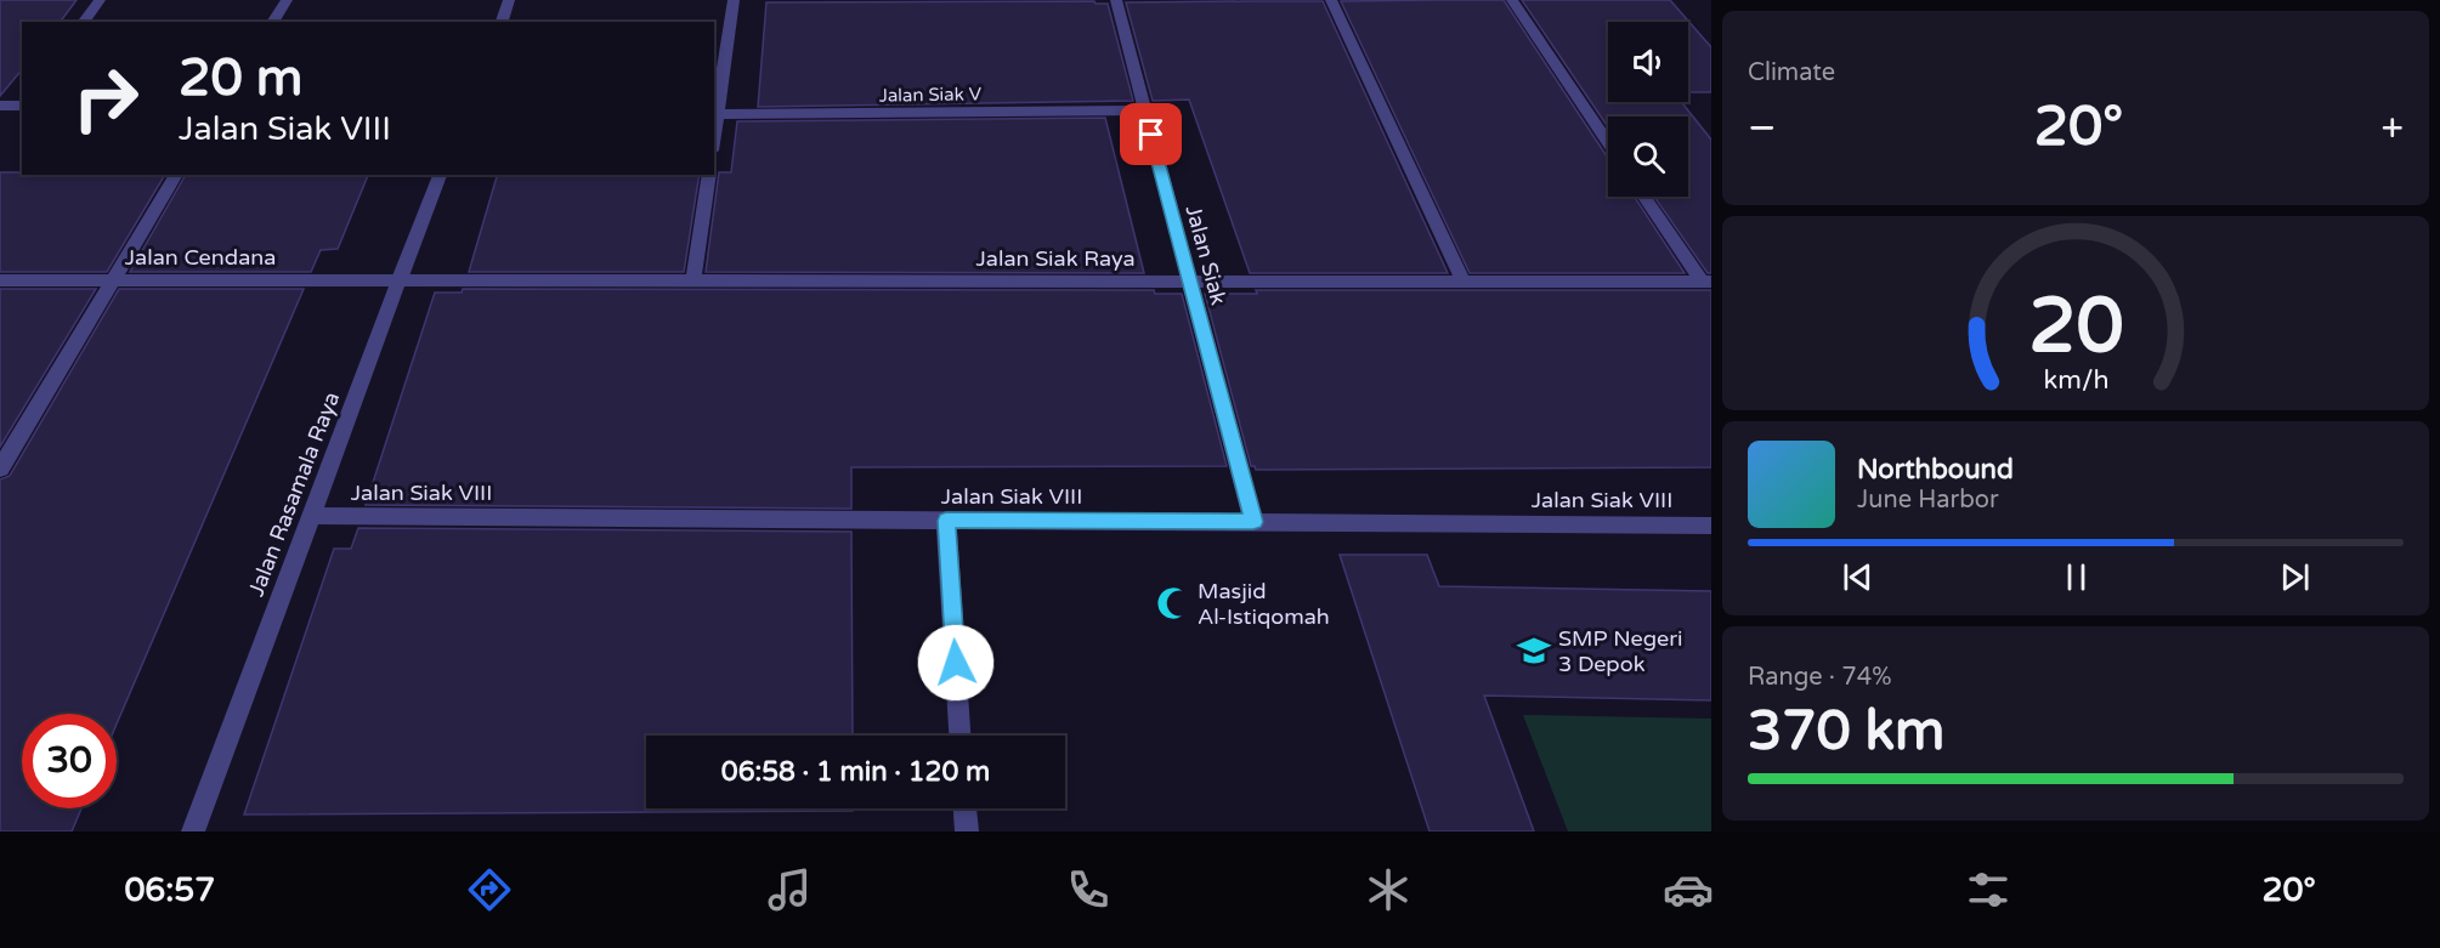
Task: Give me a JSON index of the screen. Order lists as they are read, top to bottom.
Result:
{
  "streets": {
    "street": [
      "Jalan Siak V",
      "Jalan Siak",
      "Jalan Cendana",
      "Jalan Siak Raya",
      "Jalan Siak VIII",
      "Jalan Rasamala Raya"
    ]
  },
  "crossings": [
    ["Jalan Siak V", "Jalan Siak"],
    ["Jalan Siak", "Jalan Siak Raya"],
    ["Jalan Siak", "Jalan Siak VIII"],
    ["Jalan Cendana", "Jalan Siak Raya"],
    ["Jalan Cendana", "Jalan Rasamala Raya"],
    ["Jalan Siak Raya", "Jalan Rasamala Raya"],
    ["Jalan Siak VIII", "Jalan Rasamala Raya"]
  ],
  "places": {
    "mosque": ["Masjid Al-Istiqomah"],
    "school or university": ["SMP Negeri 3 Depok"]
  },
  "page": {
    "tile": [
      "Climate",
      ["Range · 74%", "370 km"]
    ],
    "turn": ["20 m", "Jalan Siak VIII"],
    "heat": ["−", "20°", "+"],
    "song": ["Northbound", "June Harbor"],
    "limit": "30",
    "trip": "06:58 · 1 min · 120 m",
    "tabs": ["06:57", "20°"],
    "gauge": ["20", "km/h"]
  }
}
